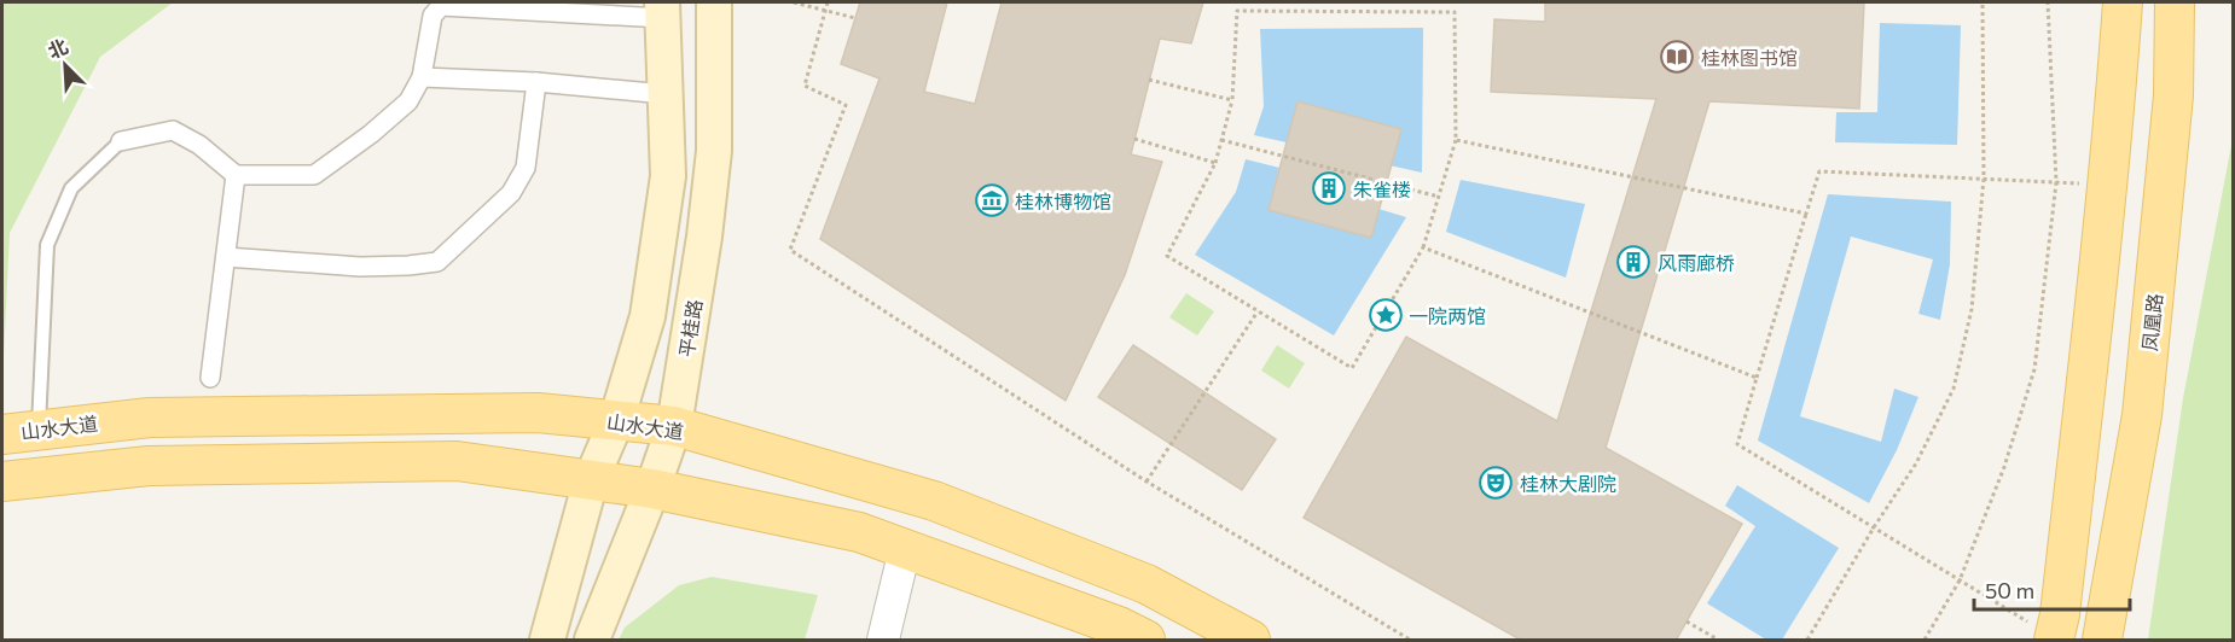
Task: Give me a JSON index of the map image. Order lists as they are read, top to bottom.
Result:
{
  "streets": {
    "main road": ["凤凰路", "平桂路", "山水大道"]
  },
  "crossings": [
    ["平桂路", "山水大道"]
  ],
  "places": {
    "library": ["桂林图书馆"],
    "building": ["朱雀楼", "风雨廊桥"],
    "museum": ["桂林博物馆"],
    "place": ["一院两馆"],
    "theatre": ["桂林大剧院"]
  },
  "scale_bar": "50 m",
  "north": "top left"
}
